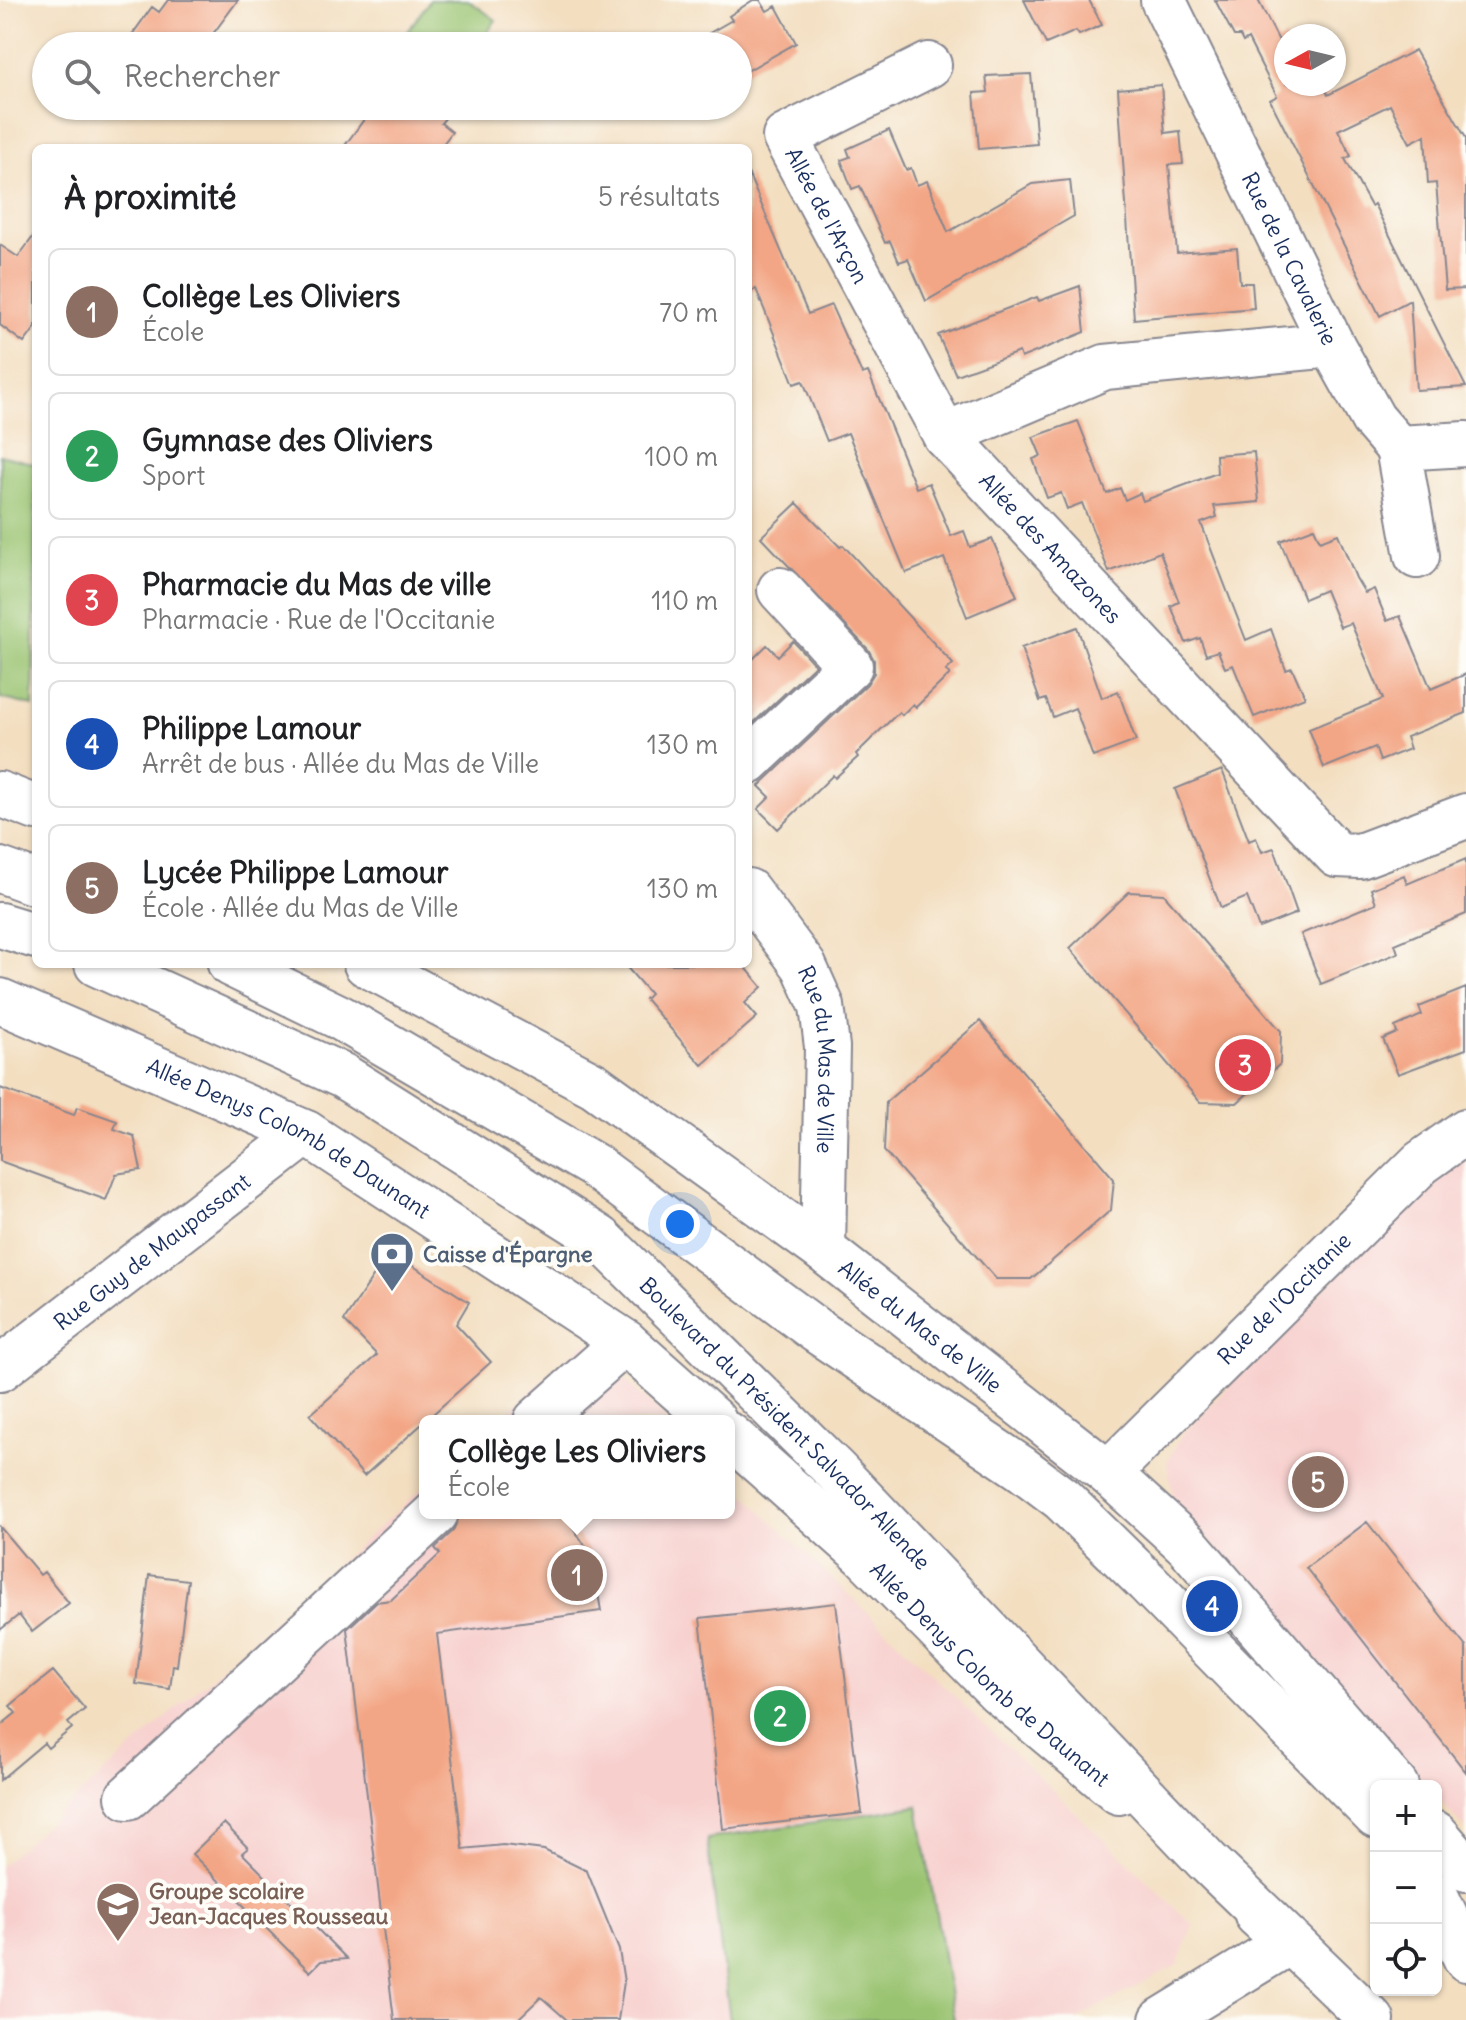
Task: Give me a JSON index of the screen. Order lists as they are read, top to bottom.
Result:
{
  "streets": {
    "street": [
      "Allée de l'Arçon",
      "Rue de la Cavalerie",
      "Allée des Amazones",
      "Rue du Mas de Ville",
      "Allée Denys Colomb de Daunant",
      "Rue Guy de Maupassant",
      "Rue de l'Occitanie",
      "Allée du Mas de Ville",
      "Boulevard du Président Salvador Allende"
    ]
  },
  "crossings": [
    ["Allée de l'Arçon", "Allée des Amazones"],
    ["Rue du Mas de Ville", "Allée du Mas de Ville"],
    ["Allée Denys Colomb de Daunant", "Rue Guy de Maupassant"],
    ["Allée Denys Colomb de Daunant", "Boulevard du Président Salvador Allende"],
    ["Rue de l'Occitanie", "Allée du Mas de Ville"]
  ],
  "places": {
    "bank": ["Caisse d'Épargne"],
    "school or university": ["Groupe scolaire Jean-Jacques Rousseau"]
  },
  "north": "left",
  "page": {
    "search": "Rechercher",
    "heading": ["À proximité", "5 résultats"],
    "list": [
      {
        "mark": "1",
        "name": "Collège Les Oliviers",
        "note": "École",
        "value": "70 m"
      },
      {
        "mark": "2",
        "name": "Gymnase des Oliviers",
        "note": "Sport",
        "value": "100 m"
      },
      {
        "mark": "3",
        "name": "Pharmacie du Mas de ville",
        "note": "Pharmacie · Rue de l'Occitanie",
        "value": "110 m"
      },
      {
        "mark": "4",
        "name": "Philippe Lamour",
        "note": "Arrêt de bus · Allée du Mas de Ville",
        "value": "130 m"
      },
      {
        "mark": "5",
        "name": "Lycée Philippe Lamour",
        "note": "École · Allée du Mas de Ville",
        "value": "130 m"
      }
    ],
    "pins": [
      "3",
      "5",
      "1",
      "4",
      "2"
    ],
    "popup": ["Collège Les Oliviers", "École"],
    "map_buttons": ["+", "−"]
  }
}
